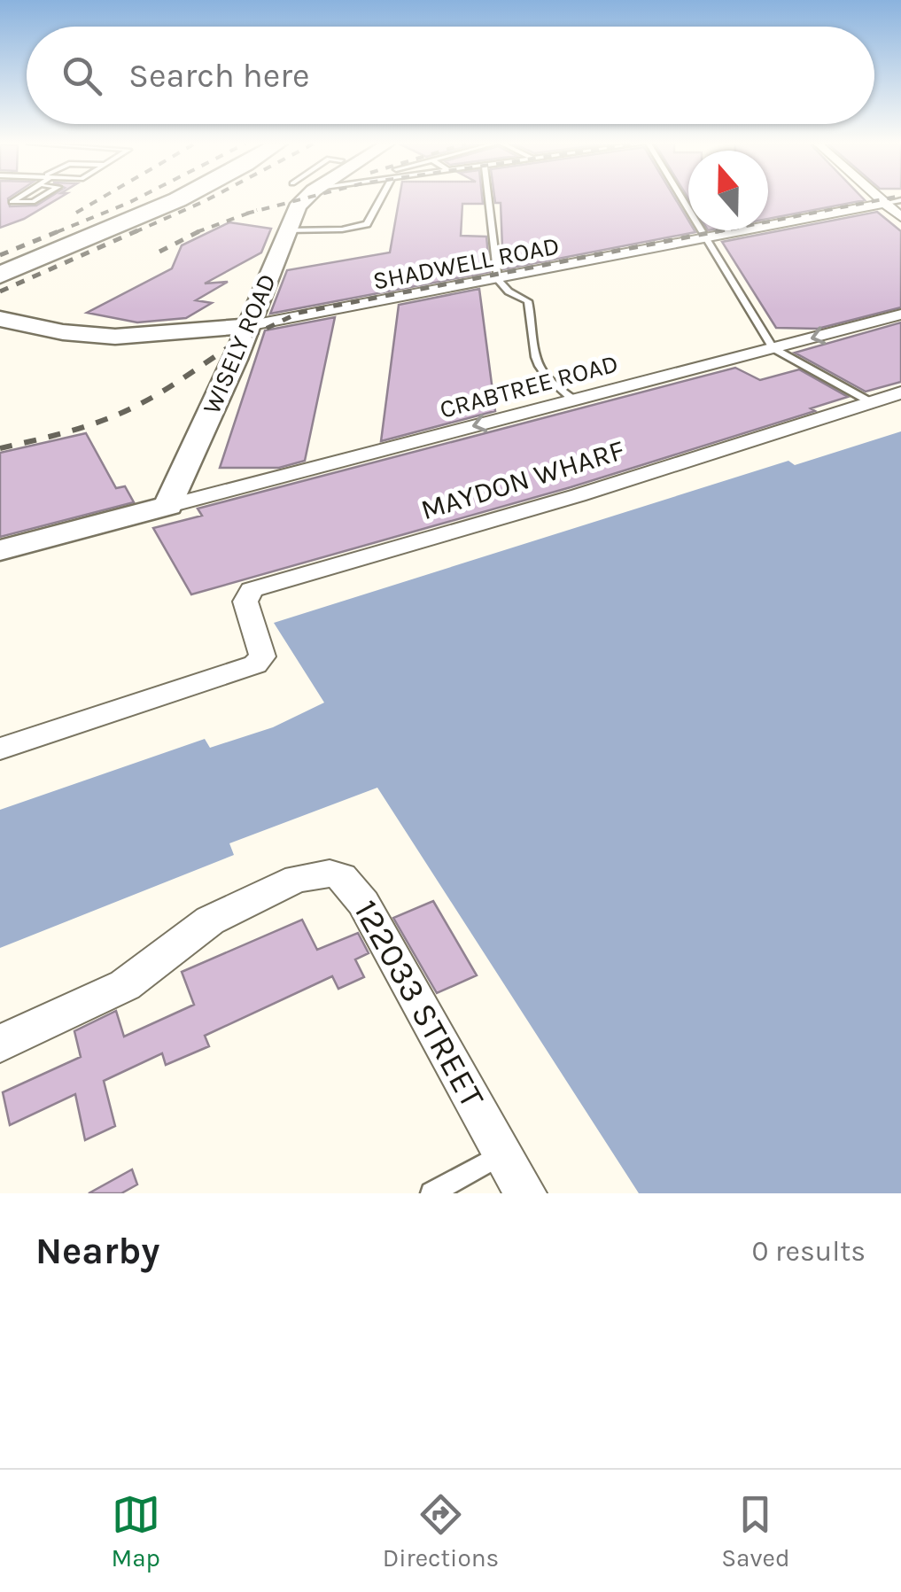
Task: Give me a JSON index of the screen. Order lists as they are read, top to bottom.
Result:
{
  "streets": {
    "street": [
      "SHADWELL ROAD",
      "WISELY ROAD",
      "CRABTREE ROAD",
      "MAYDON WHARF",
      "122033 STREET"
    ]
  },
  "crossings": [
    ["SHADWELL ROAD", "WISELY ROAD"],
    ["WISELY ROAD", "CRABTREE ROAD"]
  ],
  "one_way": ["CRABTREE ROAD"],
  "north": "top",
  "page": {
    "search": "Search here",
    "heading": ["Nearby", "0 results"],
    "nav": ["Map", "Directions", "Saved"]
  }
}
